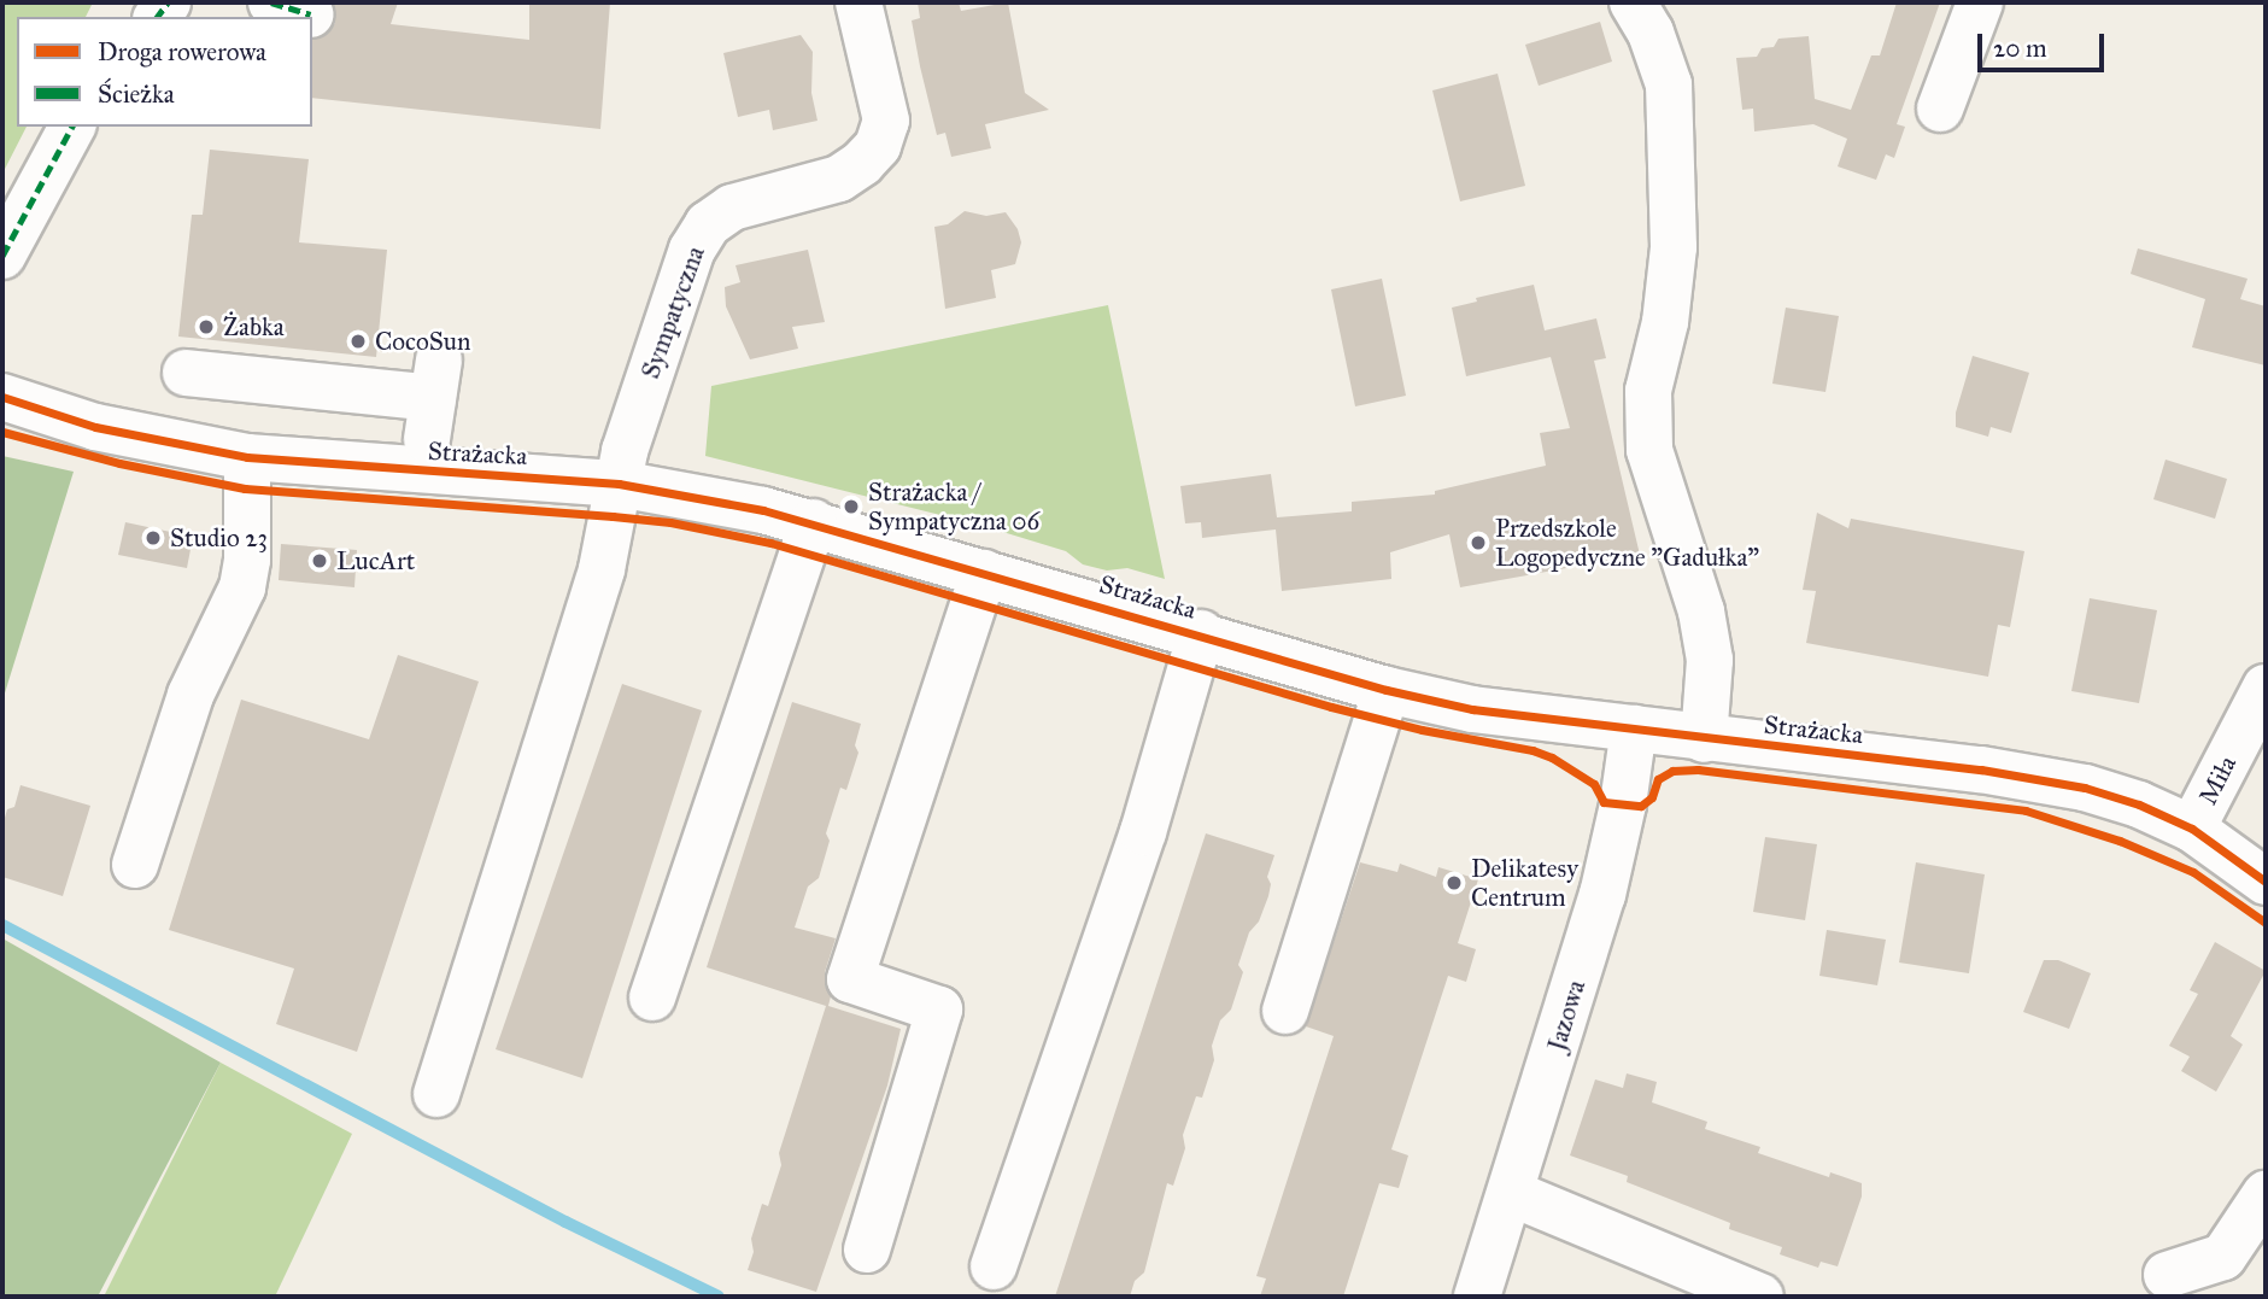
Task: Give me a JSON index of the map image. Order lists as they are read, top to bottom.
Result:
{
  "streets": {
    "street": [
      "Sympatyczna",
      "Strażacka",
      "Miła",
      "Jazowa"
    ]
  },
  "crossings": [
    ["Sympatyczna", "Strażacka"],
    ["Strażacka", "Miła"],
    ["Strażacka", "Jazowa"]
  ],
  "places": [
    "Żabka",
    "CocoSun",
    "Strażacka / Sympatyczna 06",
    "Studio 23",
    "Przedszkole Logopedyczne \"Gadułka\"",
    "LucArt",
    "Delikatesy Centrum"
  ],
  "legend": ["Droga rowerowa", "Ścieżka"],
  "scale_bar": "20 m"
}
